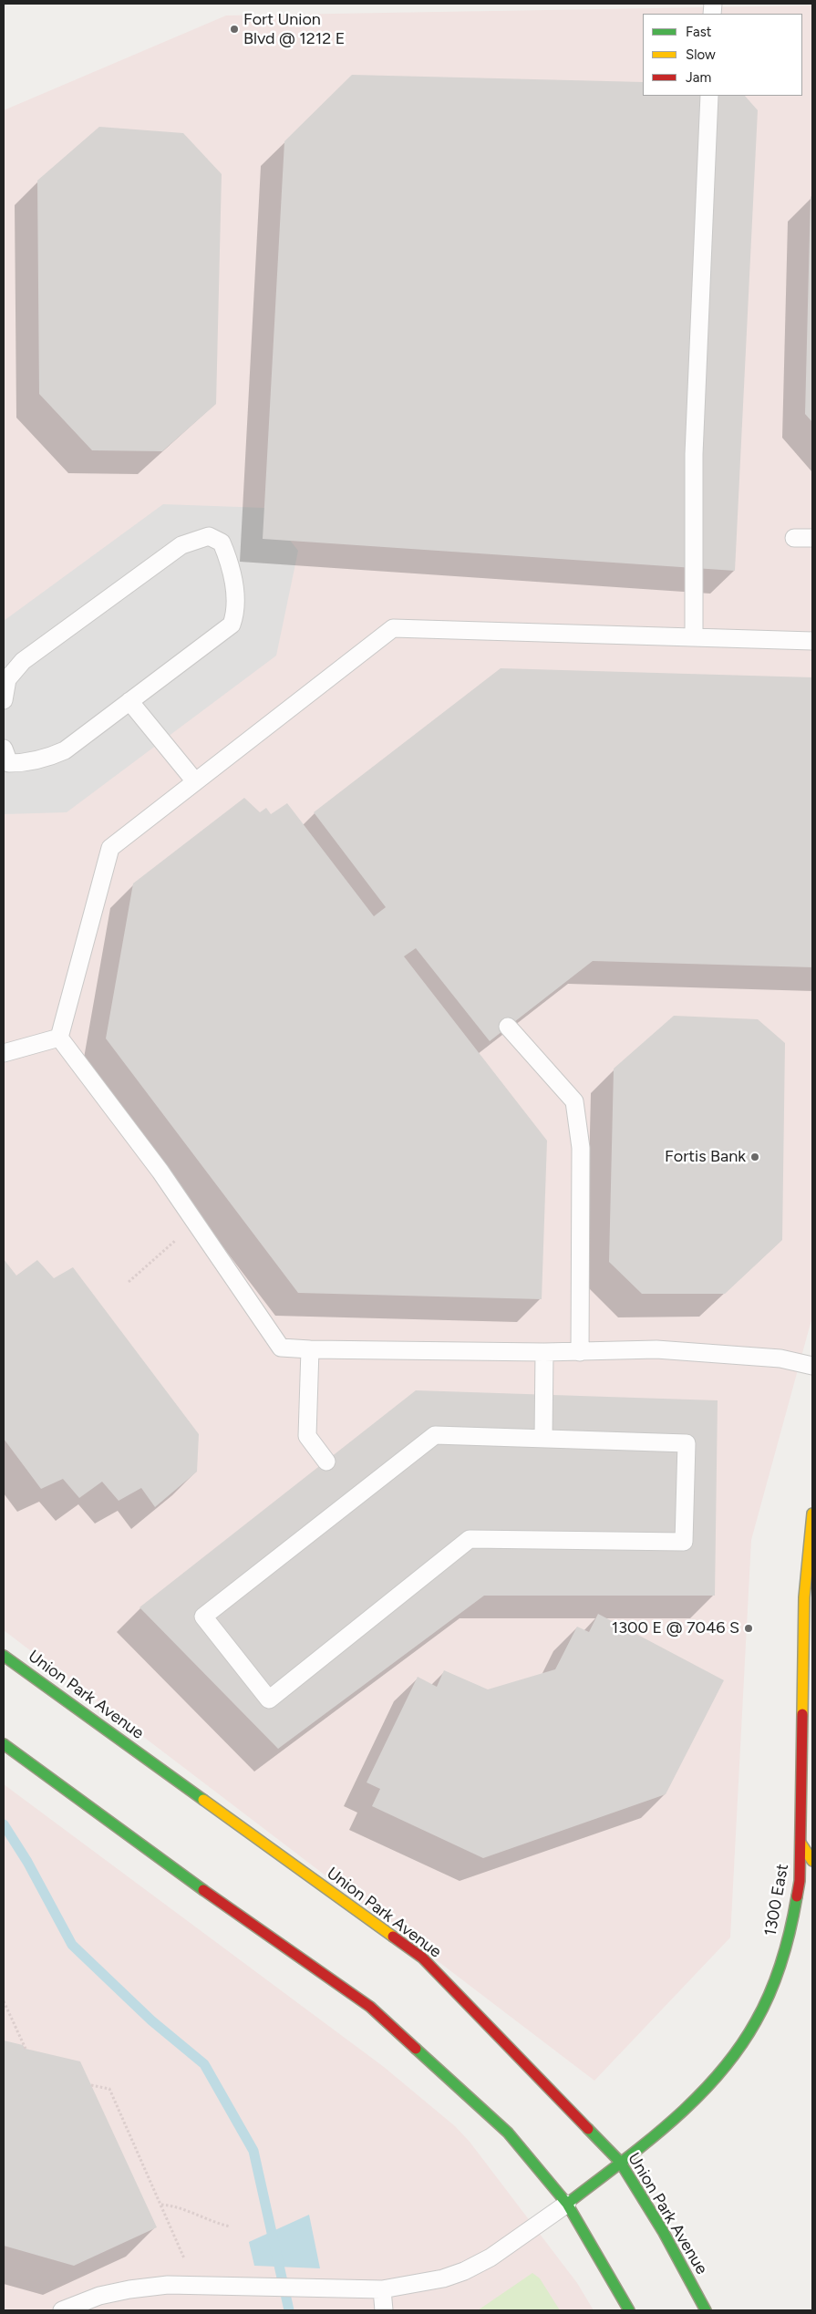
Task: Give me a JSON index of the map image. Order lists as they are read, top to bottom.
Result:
{
  "streets": {
    "main road": ["Union Park Avenue", "1300 East"]
  },
  "crossings": [
    ["Union Park Avenue", "1300 East"]
  ],
  "places": ["Fort Union Blvd @ 1212 E", "Fortis Bank", "1300 E @ 7046 S"],
  "legend": ["Fast", "Slow", "Jam"]
}
